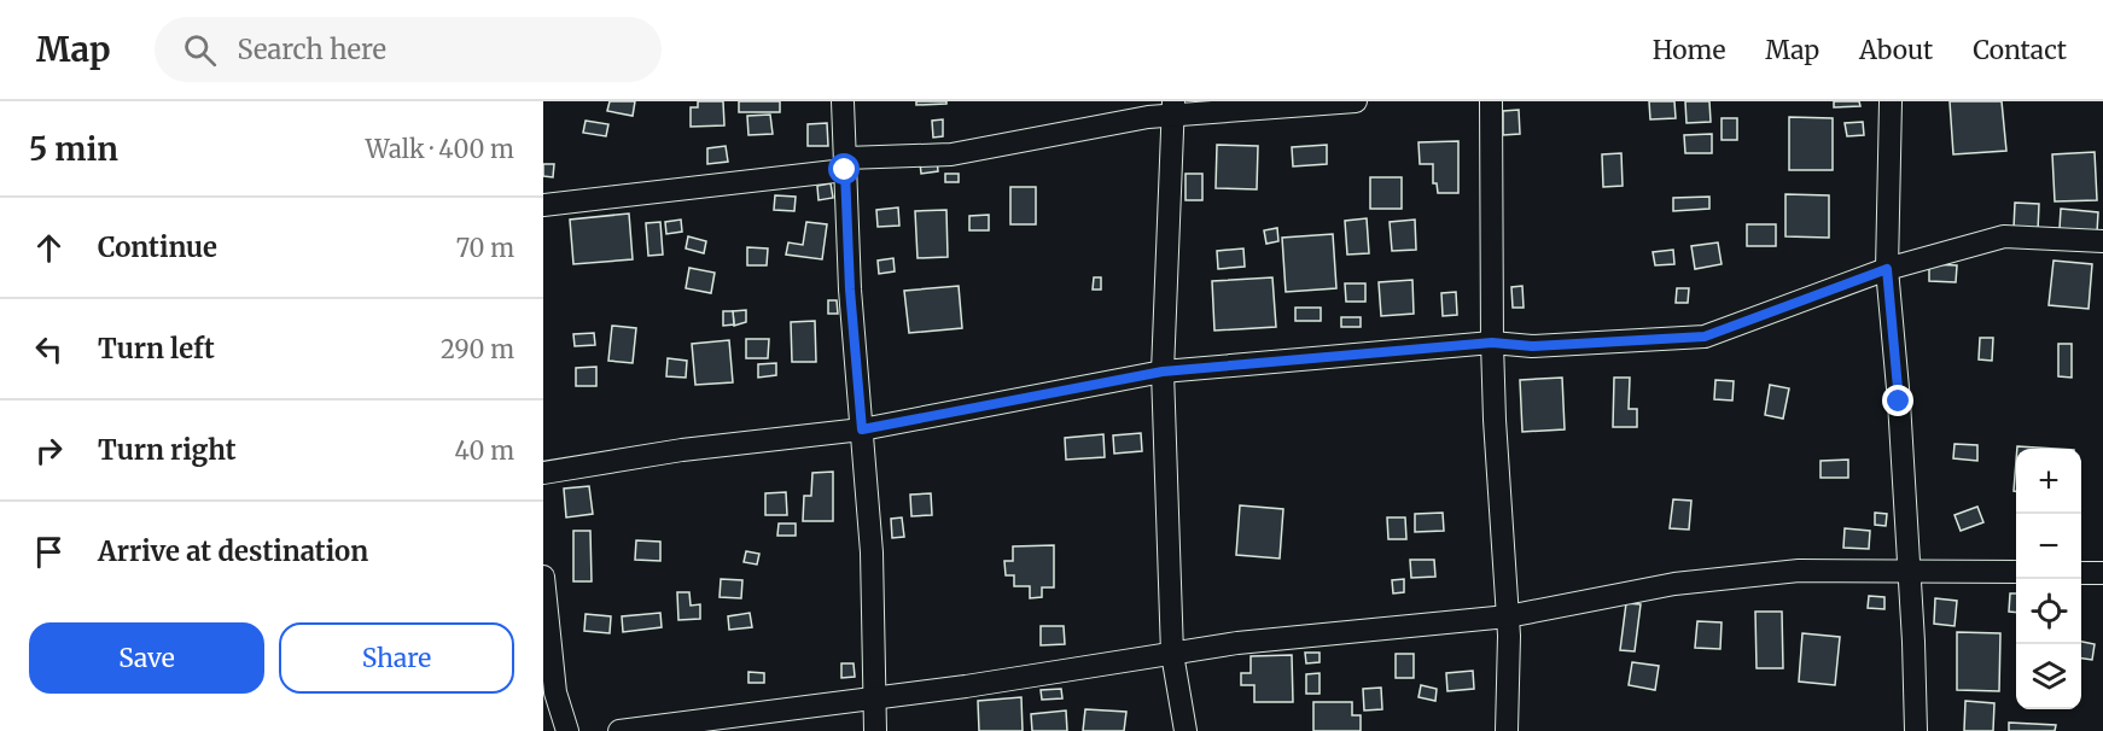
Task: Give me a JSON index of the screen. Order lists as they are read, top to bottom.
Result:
{
  "page": {
    "header": "Map",
    "search": "Search here",
    "nav": [
      "Home",
      "Map",
      "About",
      "Contact"
    ],
    "heading": ["5 min", "Walk · 400 m"],
    "list": [
      ["Continue", "70 m"],
      ["Turn left", "290 m"],
      ["Turn right", "40 m"],
      "Arrive at destination"
    ],
    "map_buttons": ["+", "−"],
    "buttons": ["Save", "Share"]
  }
}
